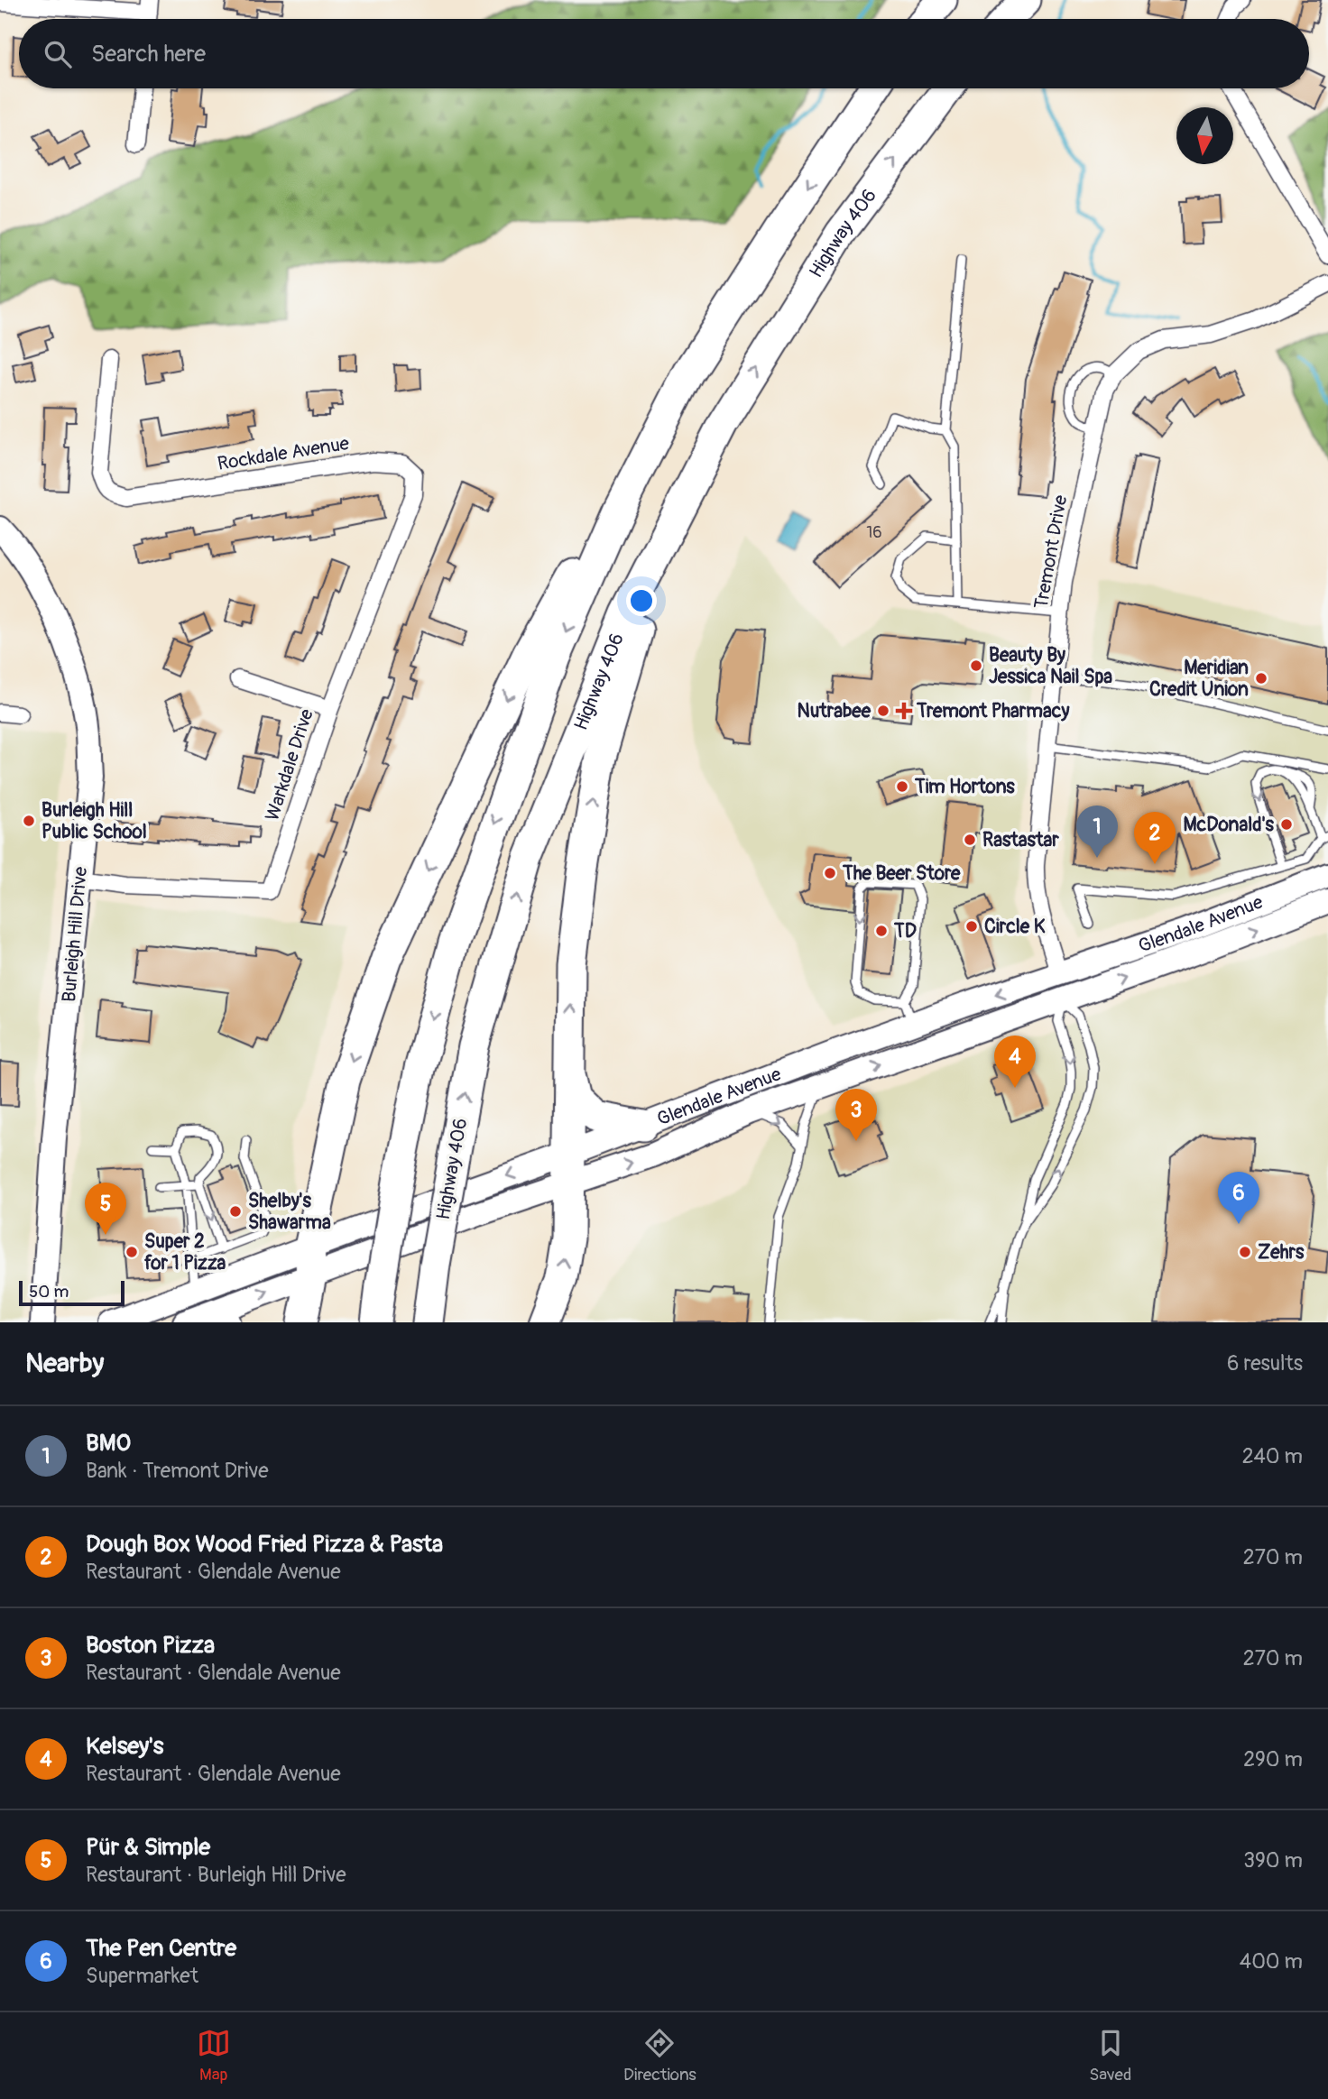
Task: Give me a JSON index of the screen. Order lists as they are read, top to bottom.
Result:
{
  "streets": {
    "highway": ["Highway 406"],
    "main road": ["Glendale Avenue", "Burleigh Hill Drive"],
    "street": ["Rockdale Avenue", "Tremont Drive", "Warkdale Drive"]
  },
  "crossings": [
    ["Rockdale Avenue", "Warkdale Drive"],
    ["Tremont Drive", "Glendale Avenue"],
    ["Warkdale Drive", "Burleigh Hill Drive"]
  ],
  "places": {
    "other": [
      "Beauty By Jessica Nail Spa",
      "Meridian Credit Union",
      "Nutrabee",
      "Tim Hortons",
      "Burleigh Hill Public School",
      "McDonald's",
      "Rastastar",
      "The Beer Store",
      "Circle K",
      "TD",
      "Shelby's Shawarma",
      "Super 2 for 1 Pizza",
      "Zehrs"
    ],
    "health": ["Tremont Pharmacy"]
  },
  "house_numbers": ["16"],
  "scale_bar": "50 m",
  "north": "bottom",
  "page": {
    "search": "Search here",
    "pins": [
      "1",
      "2",
      "4",
      "3",
      "6",
      "5"
    ],
    "scale": "50 m",
    "heading": ["Nearby", "6 results"],
    "list": [
      {
        "mark": "1",
        "name": "BMO",
        "note": "Bank · Tremont Drive",
        "value": "240 m"
      },
      {
        "mark": "2",
        "name": "Dough Box Wood Fried Pizza & Pasta",
        "note": "Restaurant · Glendale Avenue",
        "value": "270 m"
      },
      {
        "mark": "3",
        "name": "Boston Pizza",
        "note": "Restaurant · Glendale Avenue",
        "value": "270 m"
      },
      {
        "mark": "4",
        "name": "Kelsey's",
        "note": "Restaurant · Glendale Avenue",
        "value": "290 m"
      },
      {
        "mark": "5",
        "name": "Pür & Simple",
        "note": "Restaurant · Burleigh Hill Drive",
        "value": "390 m"
      },
      {
        "mark": "6",
        "name": "The Pen Centre",
        "note": "Supermarket",
        "value": "400 m"
      }
    ],
    "nav": ["Map", "Directions", "Saved"]
  }
}
